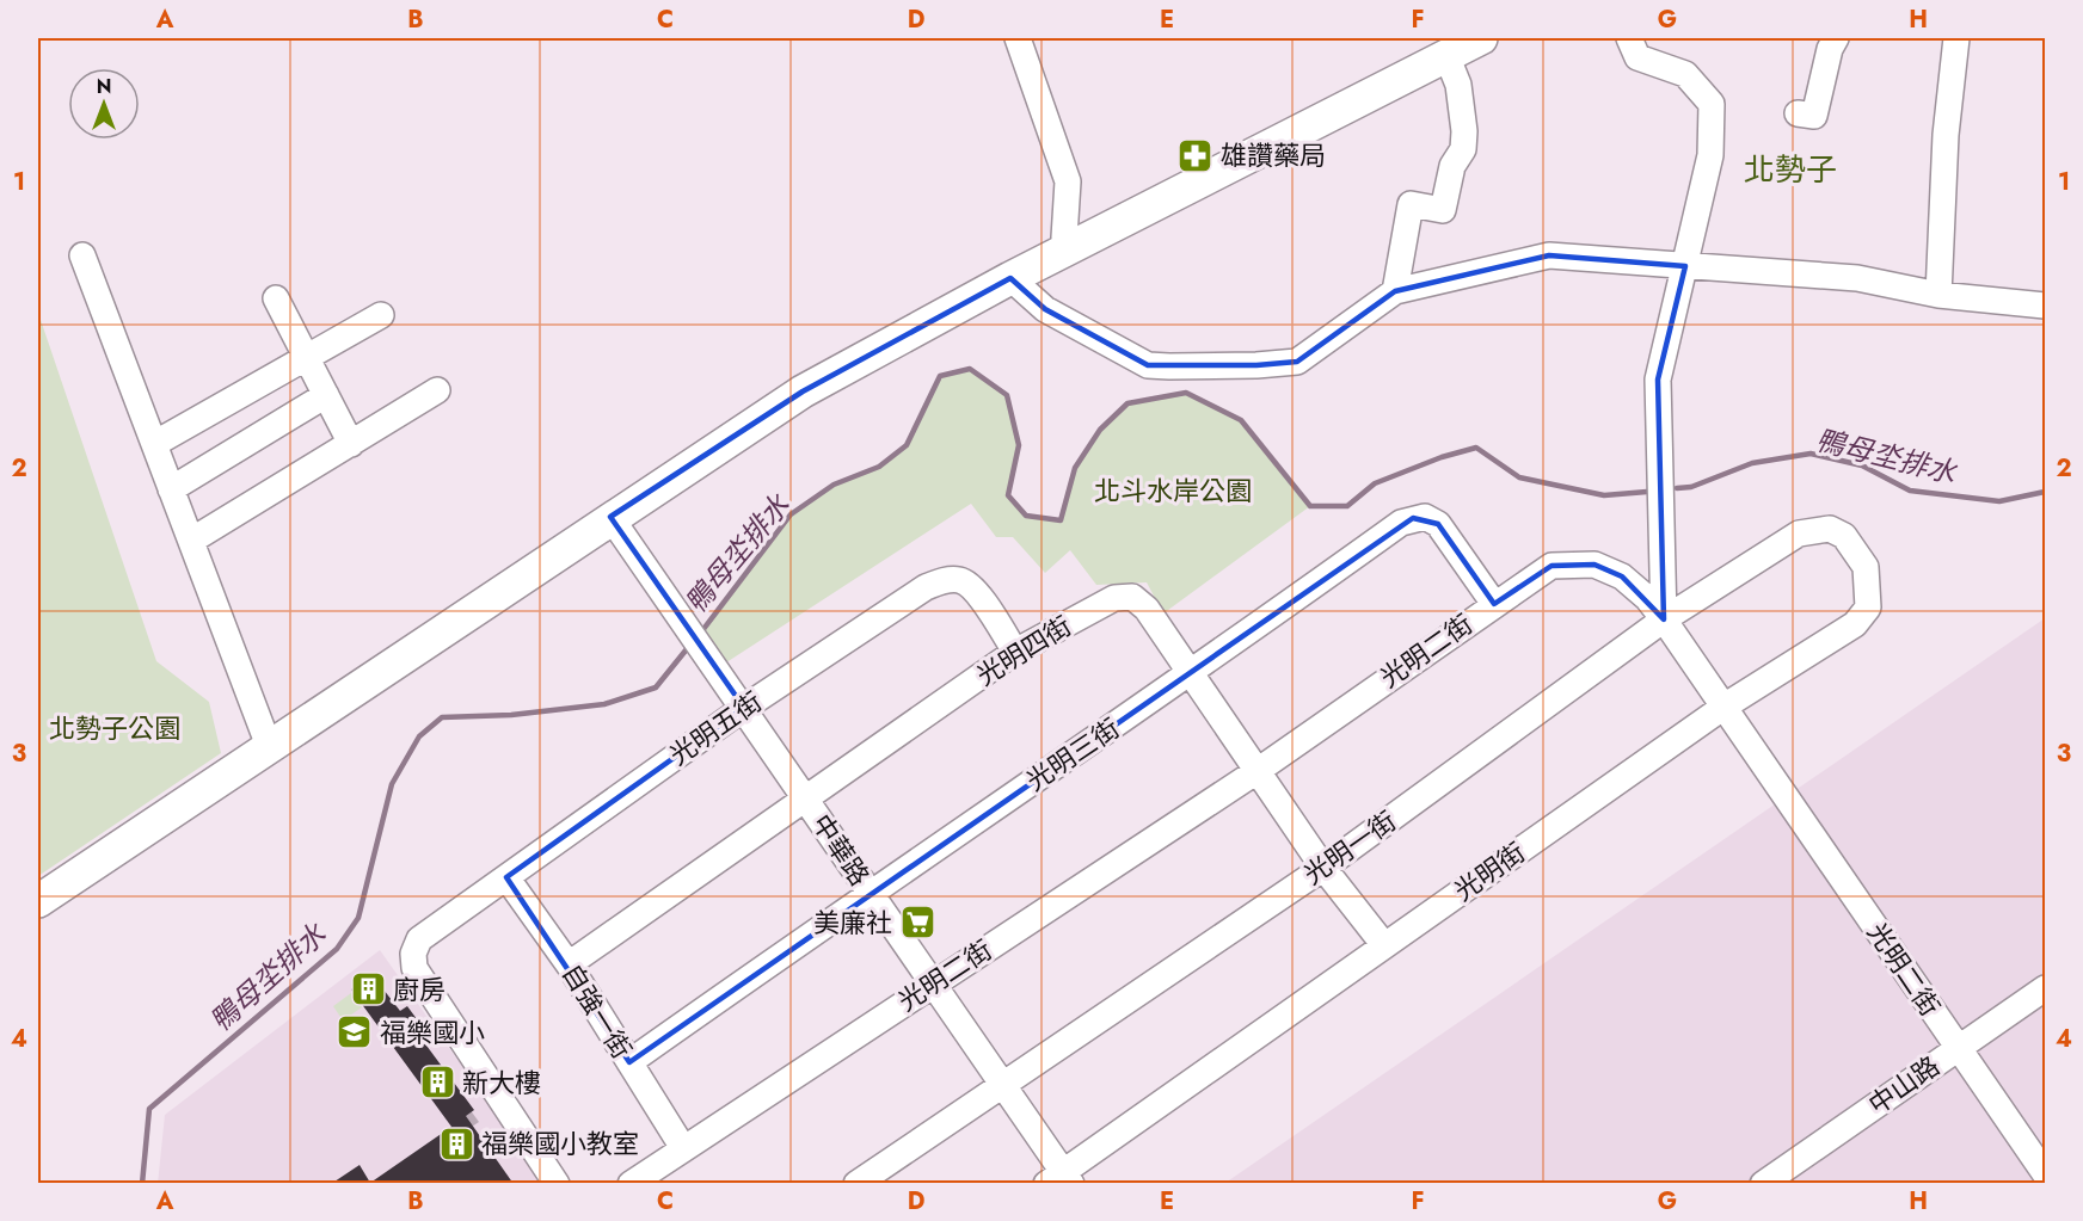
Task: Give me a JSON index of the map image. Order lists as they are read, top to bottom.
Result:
{
  "streets": {
    "street": [
      "光明四街",
      "光明二街",
      "光明五街",
      "光明三街",
      "光明一街",
      "中華路",
      "光明街",
      "自強一街",
      "中山路"
    ]
  },
  "crossings": [
    ["光明四街", "光明二街"],
    ["光明四街", "光明五街"],
    ["光明四街", "光明三街"],
    ["光明四街", "光明一街"],
    ["光明四街", "中華路"],
    ["光明四街", "光明街"],
    ["光明四街", "自強一街"],
    ["光明二街", "光明三街"],
    ["光明二街", "光明一街"],
    ["光明二街", "中華路"],
    ["光明二街", "光明街"],
    ["光明二街", "自強一街"],
    ["光明二街", "中山路"],
    ["光明五街", "中華路"],
    ["光明五街", "自強一街"],
    ["光明三街", "中華路"],
    ["光明三街", "自強一街"],
    ["光明一街", "中華路"],
    ["光明一街", "光明街"],
    ["中華路", "光明街"]
  ],
  "districts": ["北勢子"],
  "water": ["鴨母坔排水"],
  "parks": ["北斗水岸公園", "北勢子公園"],
  "places": {
    "pharmacy": ["雄讚藥局"],
    "supermarket": ["美廉社"],
    "building": ["廚房", "新大樓", "福樂國小教室"],
    "school or university": ["福樂國小"]
  },
  "north": "top",
  "grid": {
    "columns": [
      "A",
      "B",
      "C",
      "D",
      "E",
      "F",
      "G",
      "H"
    ],
    "rows": [
      "1",
      "2",
      "3",
      "4"
    ]
  }
}
